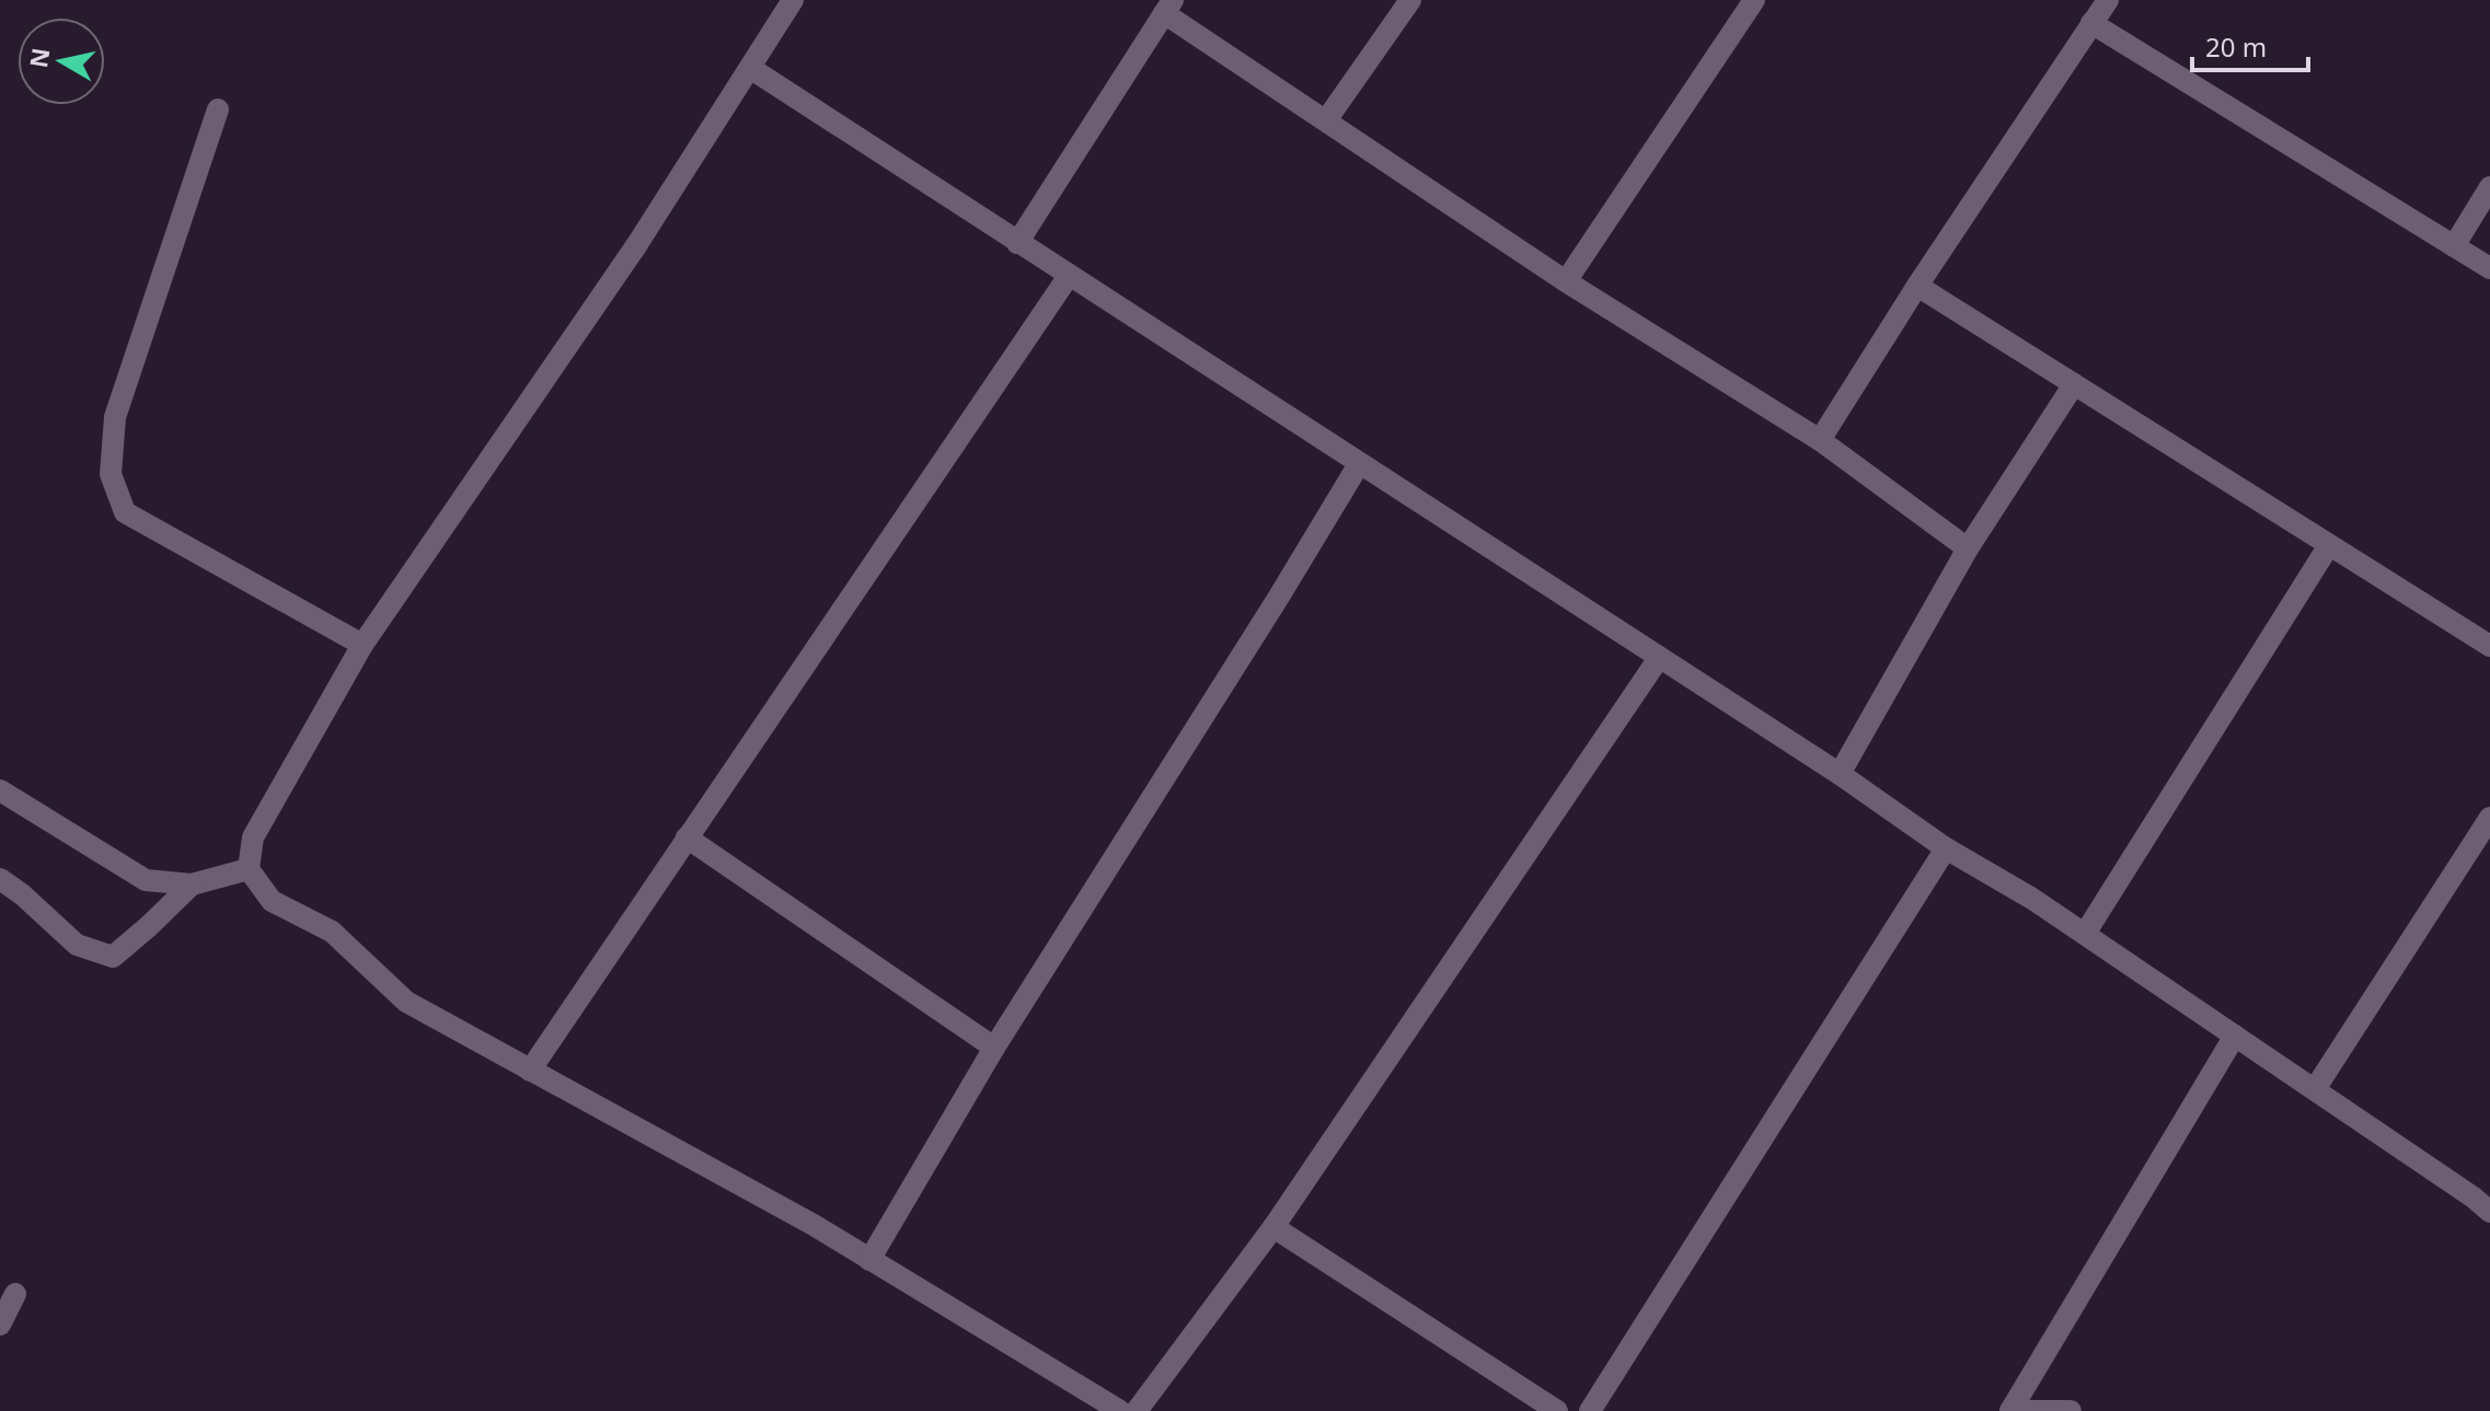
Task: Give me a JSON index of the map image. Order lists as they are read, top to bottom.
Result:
{
  "scale_bar": "20 m",
  "north": "left"
}
